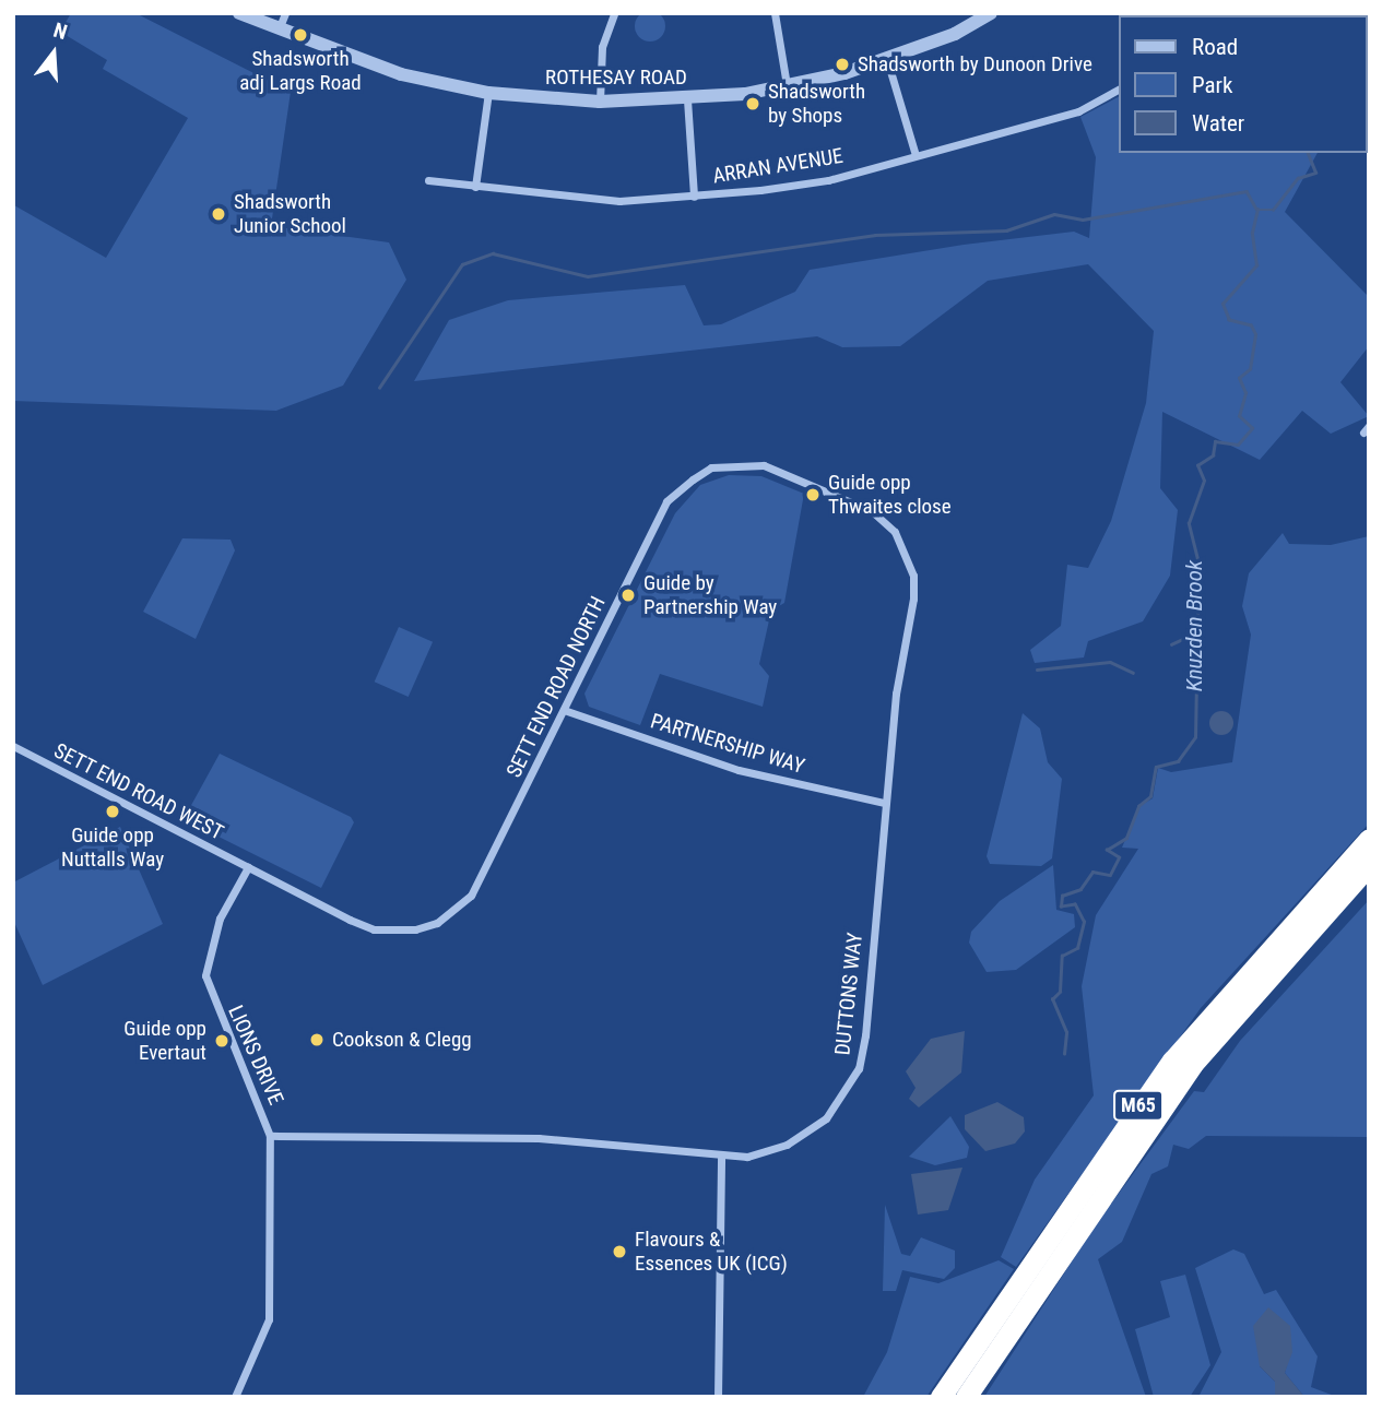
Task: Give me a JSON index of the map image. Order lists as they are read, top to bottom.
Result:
{
  "streets": {
    "highway": ["M65"],
    "street": [
      "ROTHESAY ROAD",
      "ARRAN AVENUE",
      "SETT END ROAD NORTH",
      "PARTNERSHIP WAY",
      "SETT END ROAD WEST",
      "DUTTONS WAY",
      "LIONS DRIVE"
    ]
  },
  "crossings": [
    ["SETT END ROAD NORTH", "PARTNERSHIP WAY"],
    ["SETT END ROAD NORTH", "SETT END ROAD WEST"],
    ["SETT END ROAD NORTH", "DUTTONS WAY"],
    ["SETT END ROAD NORTH", "LIONS DRIVE"],
    ["PARTNERSHIP WAY", "DUTTONS WAY"],
    ["SETT END ROAD WEST", "LIONS DRIVE"],
    ["DUTTONS WAY", "LIONS DRIVE"]
  ],
  "water": ["Knuzden Brook"],
  "places": [
    "Shadsworth adj Largs Road",
    "Shadsworth by Dunoon Drive",
    "Shadsworth by Shops",
    "Shadsworth Junior School",
    "Guide opp Thwaites close",
    "Guide by Partnership Way",
    "Guide opp Nuttalls Way",
    "Cookson & Clegg",
    "Guide opp Evertaut",
    "Flavours & Essences UK (ICG)"
  ],
  "legend": ["Road", "Park", "Water"],
  "north": "top"
}
